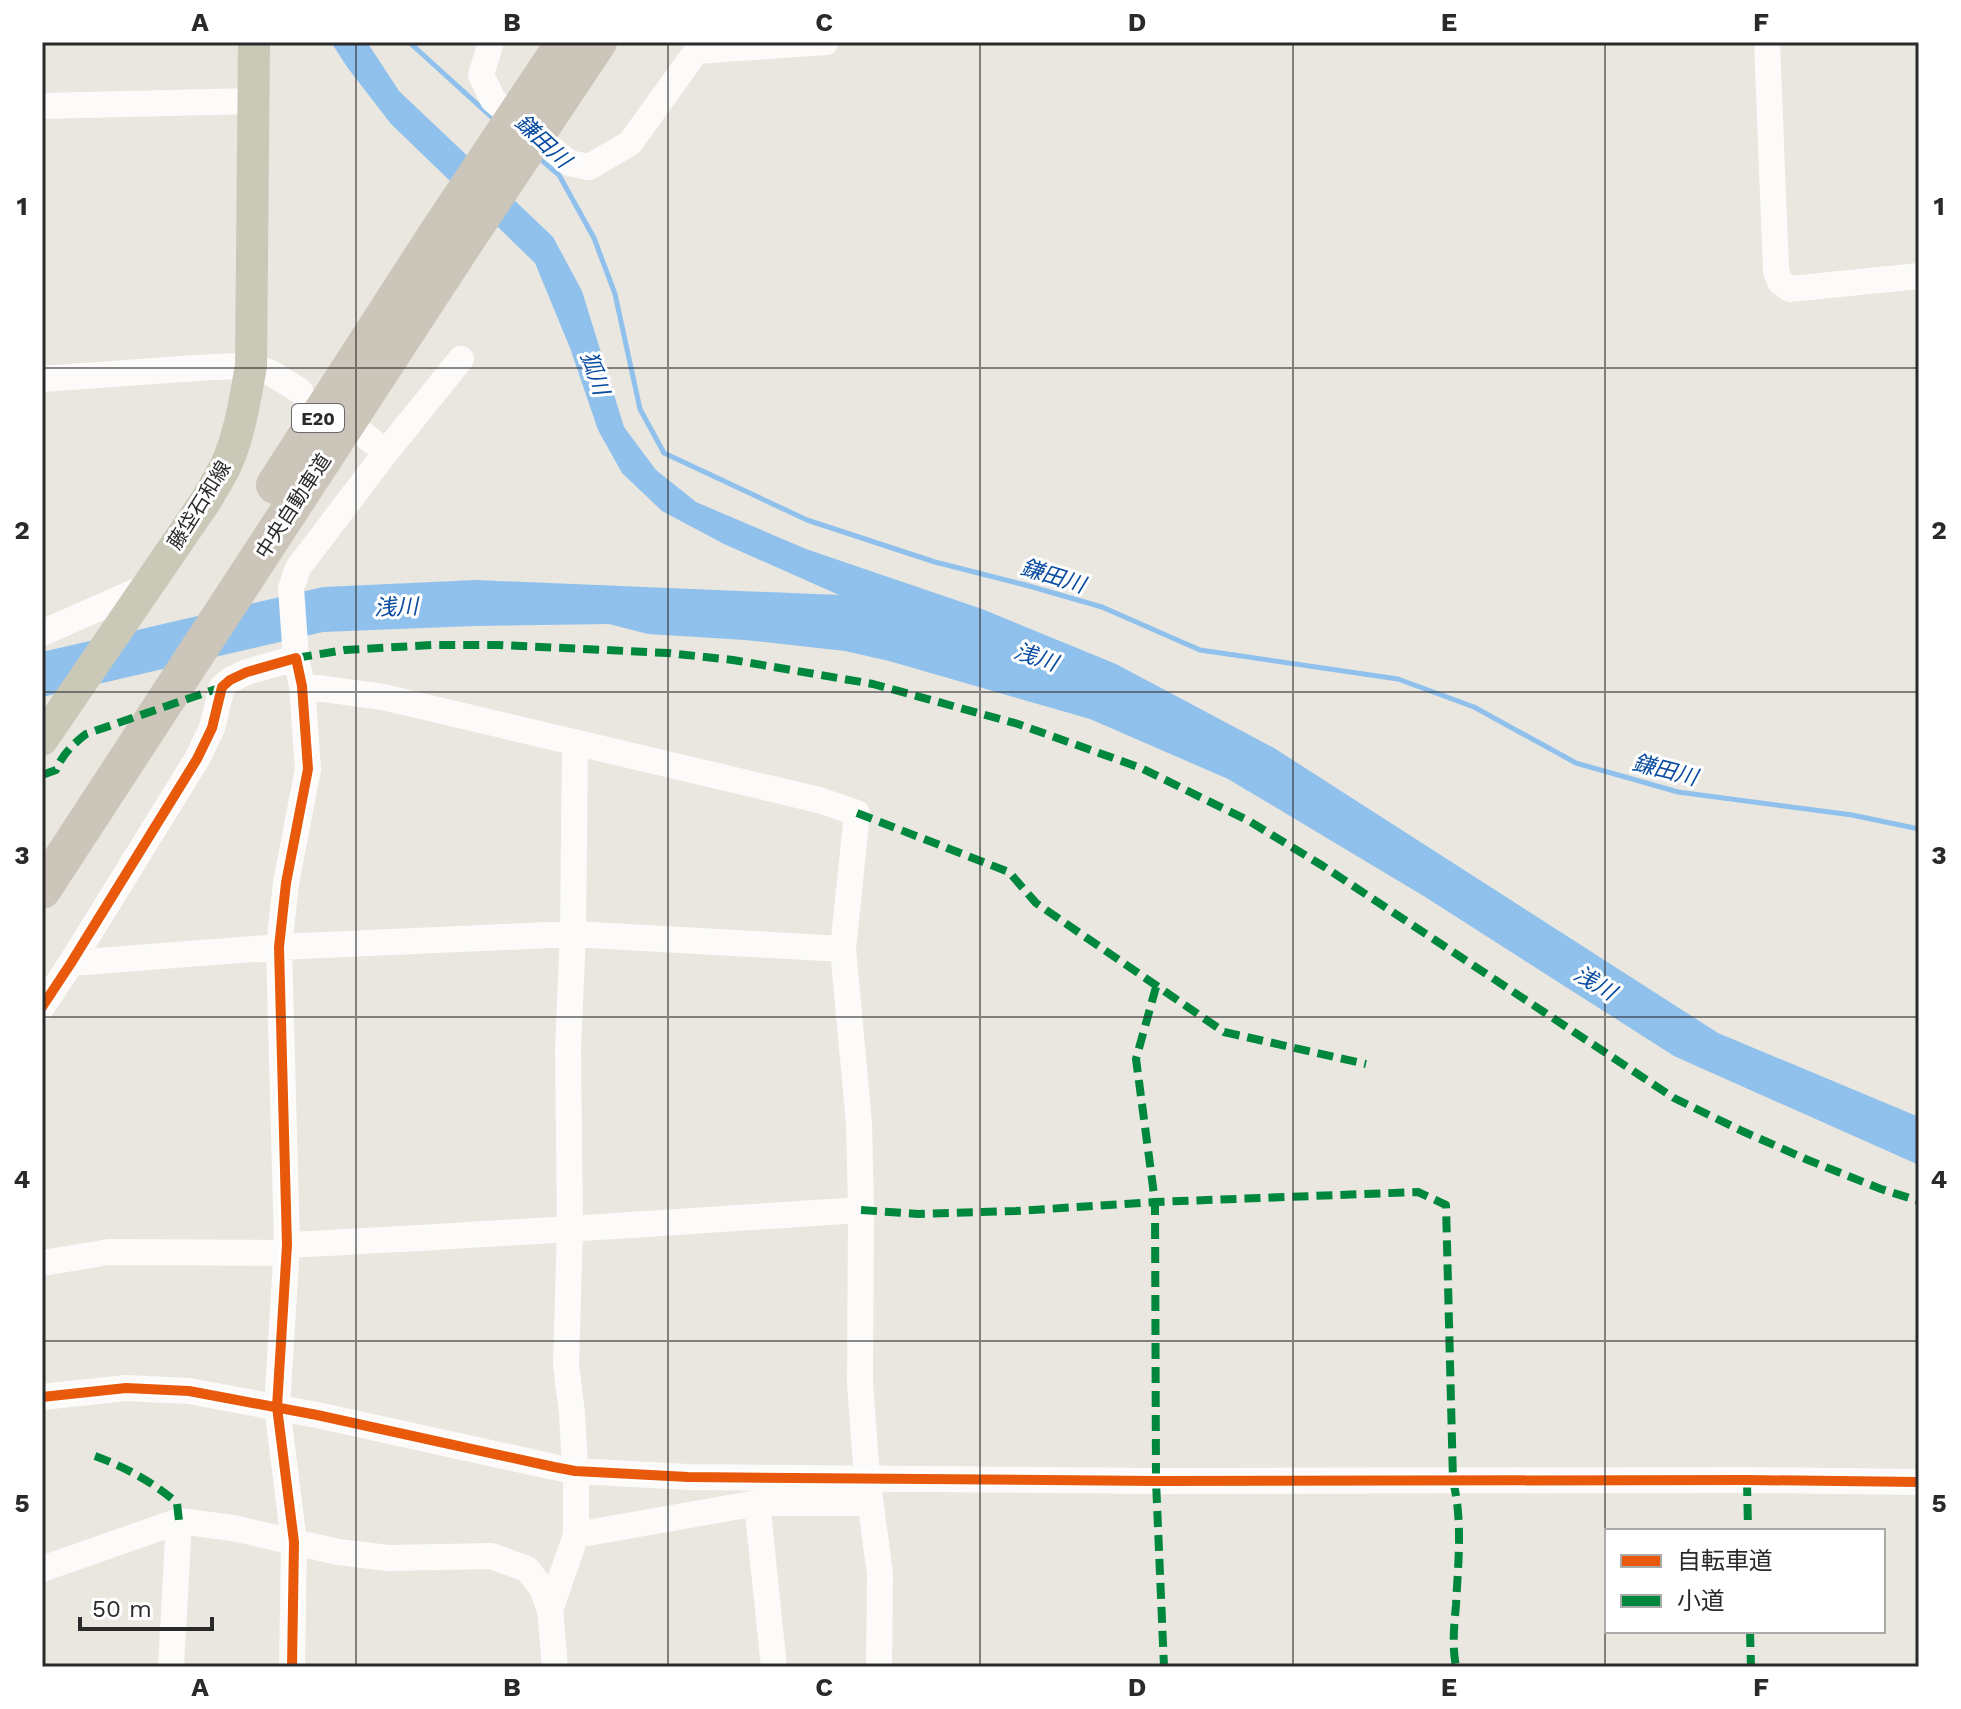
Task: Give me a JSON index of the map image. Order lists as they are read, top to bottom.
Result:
{
  "streets": {
    "highway": ["E20", "中央自動車道"],
    "main road": ["藤垈石和線"]
  },
  "water": ["鎌田川", "狐川", "浅川"],
  "legend": ["自転車道", "小道"],
  "scale_bar": "50 m",
  "grid": {
    "columns": [
      "A",
      "B",
      "C",
      "D",
      "E",
      "F"
    ],
    "rows": [
      "1",
      "2",
      "3",
      "4",
      "5"
    ]
  }
}
